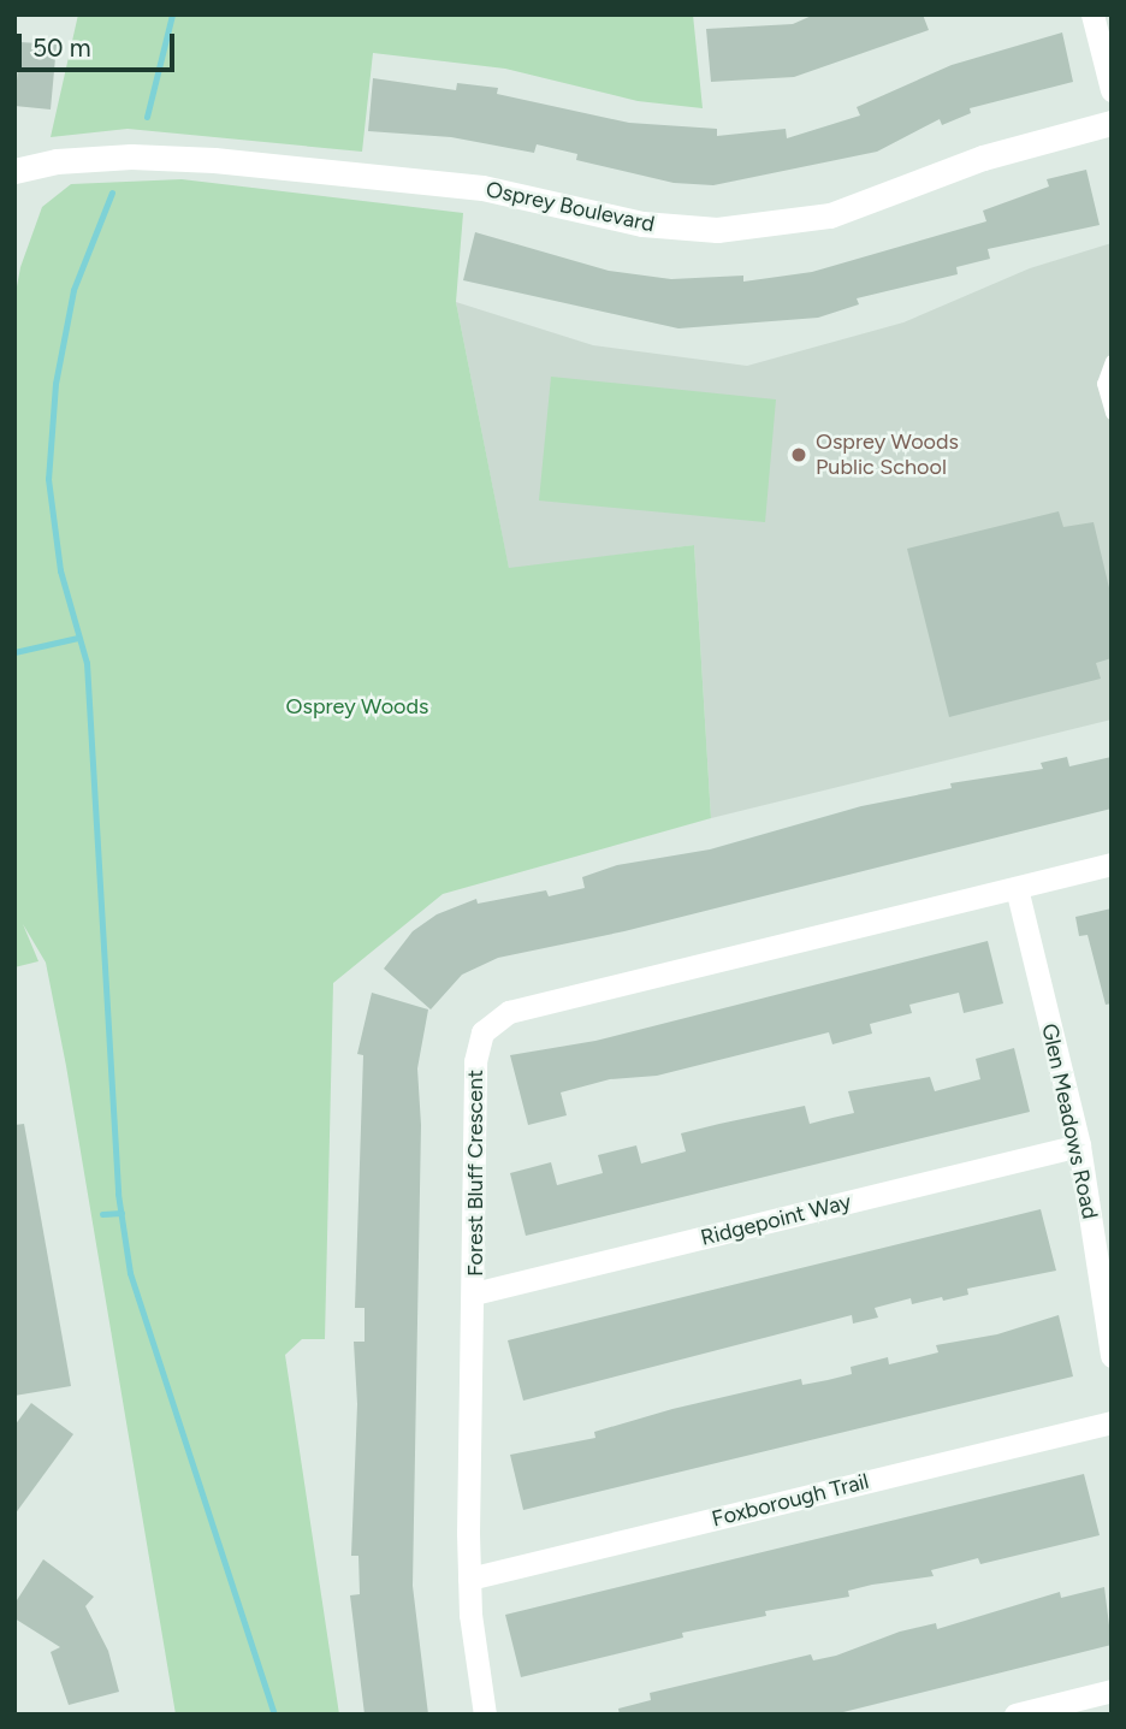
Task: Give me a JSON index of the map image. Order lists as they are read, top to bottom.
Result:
{
  "streets": {
    "street": [
      "Osprey Boulevard",
      "Glen Meadows Road",
      "Forest Bluff Crescent",
      "Ridgepoint Way",
      "Foxborough Trail"
    ]
  },
  "crossings": [
    ["Glen Meadows Road", "Forest Bluff Crescent"],
    ["Glen Meadows Road", "Ridgepoint Way"],
    ["Forest Bluff Crescent", "Ridgepoint Way"],
    ["Forest Bluff Crescent", "Foxborough Trail"]
  ],
  "parks": ["Osprey Woods"],
  "places": ["Osprey Woods Public School"],
  "scale_bar": "50 m"
}
